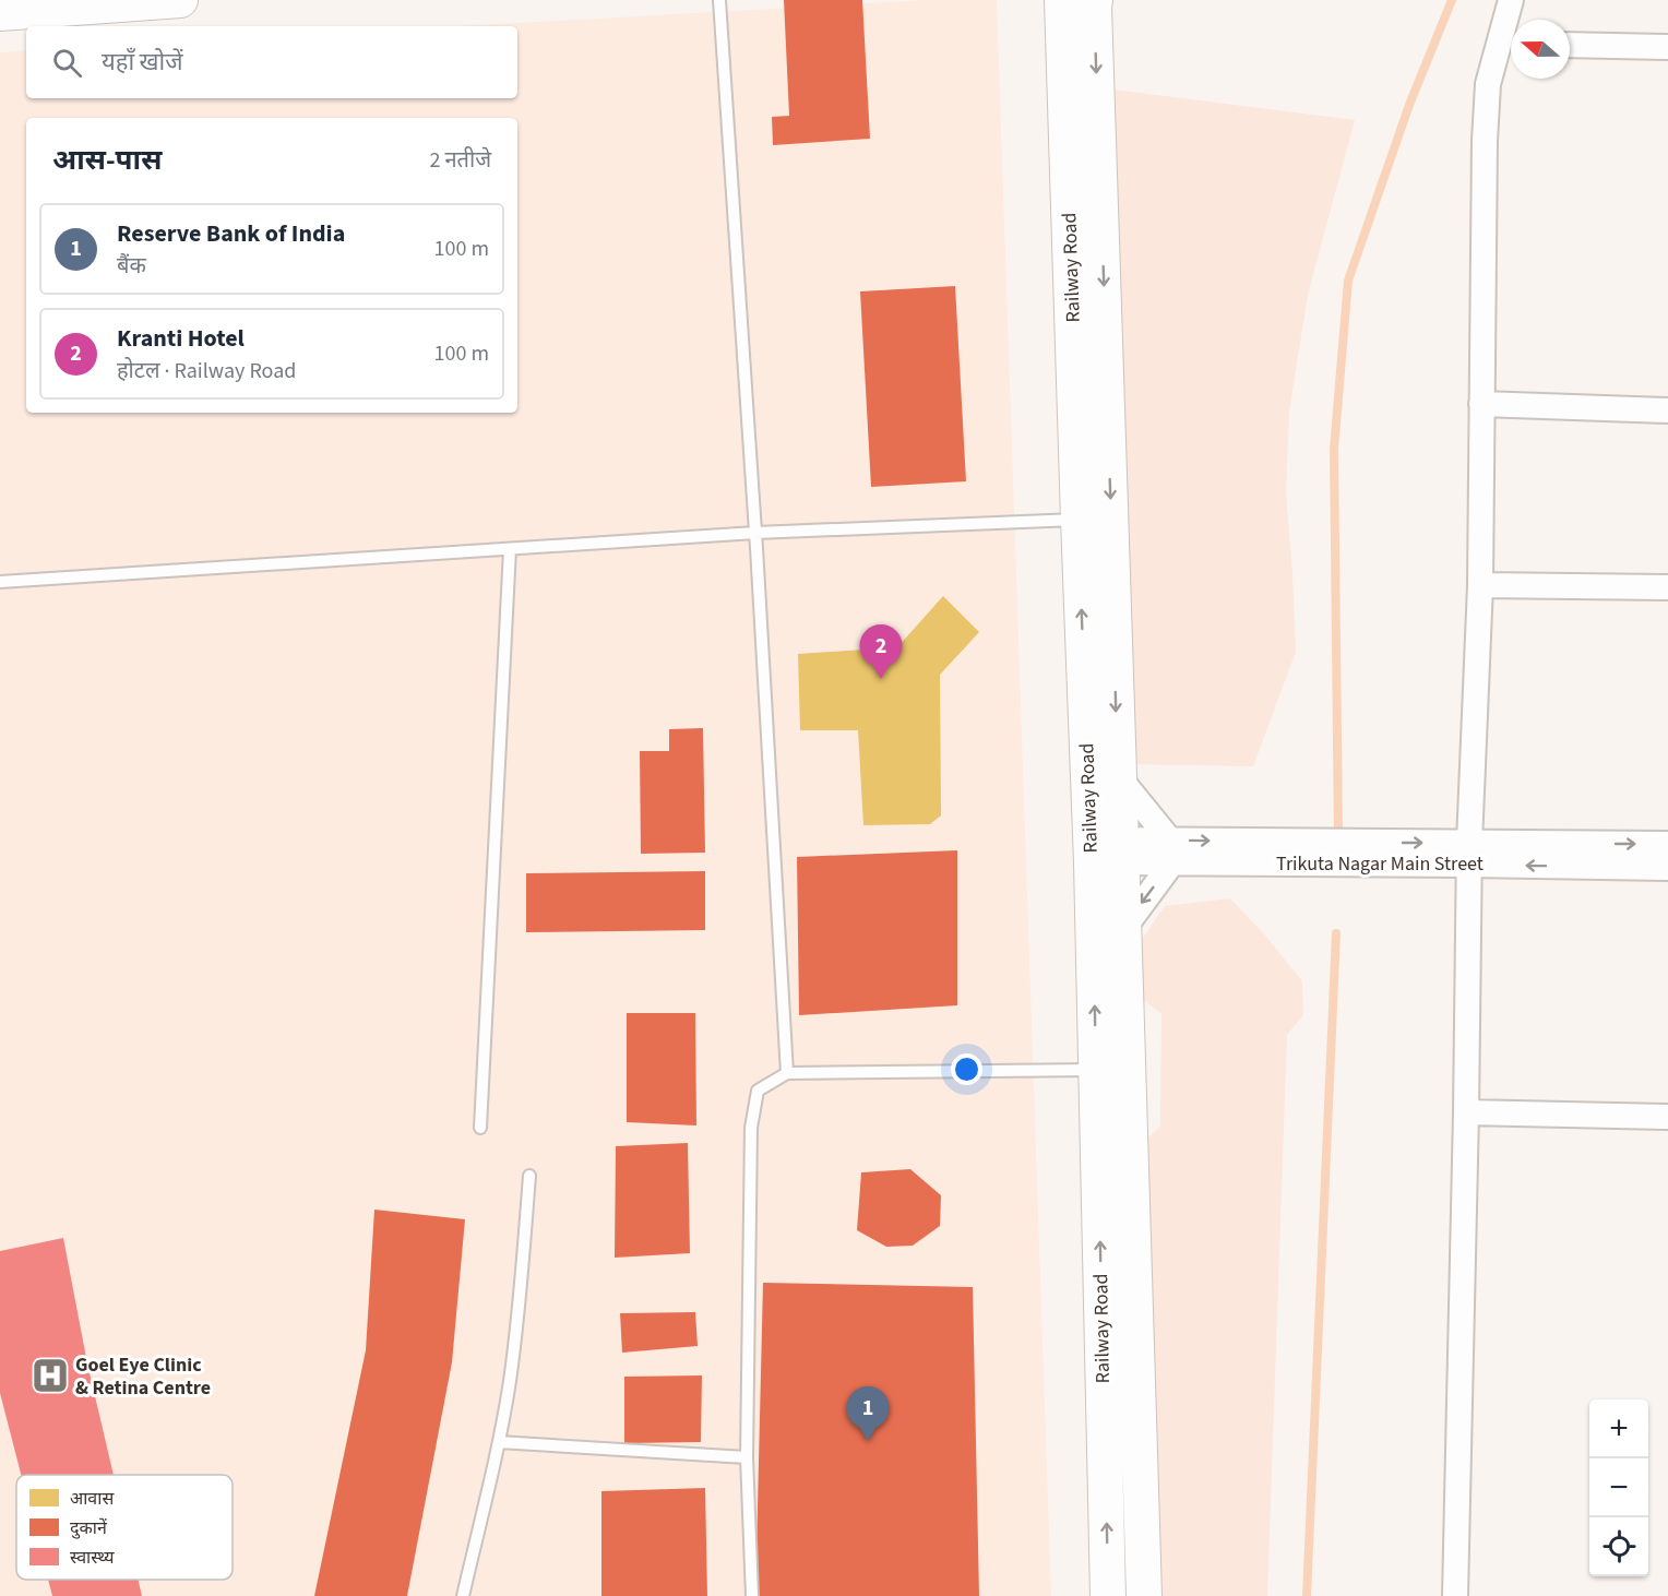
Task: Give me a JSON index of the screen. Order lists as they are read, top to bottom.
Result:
{
  "streets": {
    "main road": ["Railway Road"],
    "street": ["Trikuta Nagar Main Street"]
  },
  "crossings": [
    ["Railway Road", "Trikuta Nagar Main Street"]
  ],
  "places": {
    "hospital": ["Goel Eye Clinic & Retina Centre"]
  },
  "legend": ["आवास", "दुकानें", "स्वास्थ्य"],
  "north": "left",
  "page": {
    "search": "यहाँ खोजें",
    "heading": ["आस-पास", "2 नतीजे"],
    "list": [
      {
        "mark": "1",
        "name": "Reserve Bank of India",
        "note": "बैंक",
        "value": "100 m"
      },
      {
        "mark": "2",
        "name": "Kranti Hotel",
        "note": "होटल · Railway Road",
        "value": "100 m"
      }
    ],
    "pins": ["2", "1"],
    "map_buttons": ["+", "−"]
  }
}
